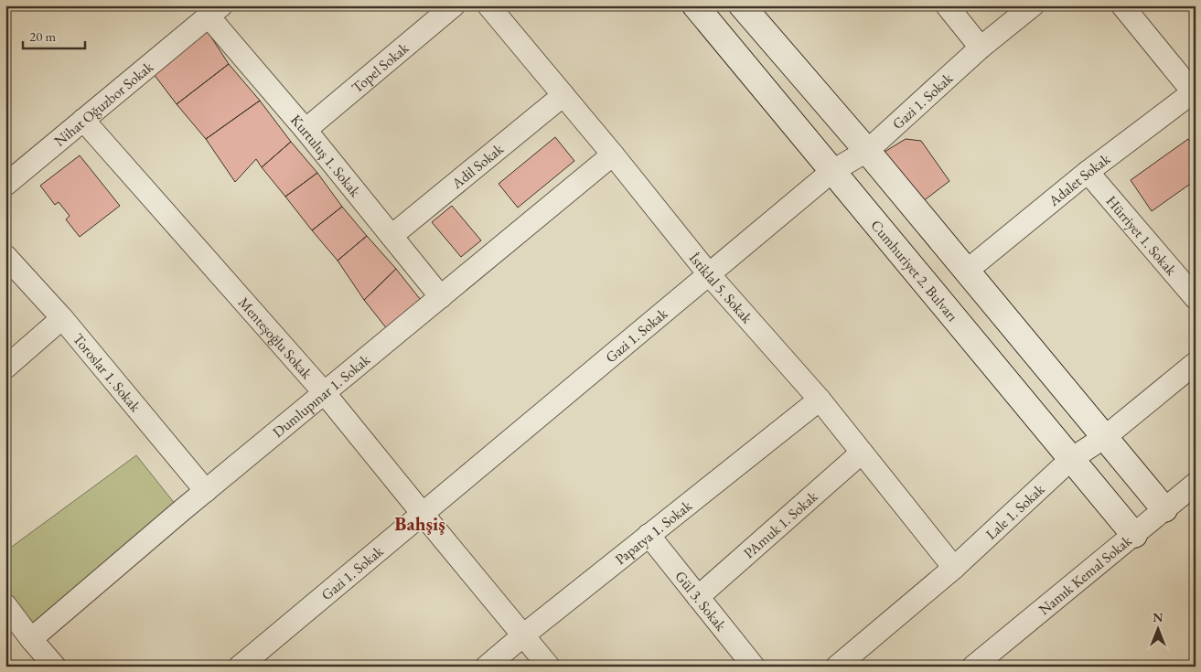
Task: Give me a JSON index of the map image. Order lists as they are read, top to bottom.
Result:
{
  "streets": {
    "main road": ["Cumhuriyet 2. Bulvarı"],
    "street": [
      "Topel Sokak",
      "Gazi 1. Sokak",
      "Nihat Oğuzbor Sokak",
      "Kurtuluş 1. Sokak",
      "Adil Sokak",
      "Adalet Sokak",
      "Hürriyet 1. Sokak",
      "İstiklal 5. Sokak",
      "Menteşoğlu Sokak",
      "Toroslar 1. Sokak",
      "Dumlupınar 1. Sokak",
      "Lale 1. Sokak",
      "PAmuk 1. Sokak",
      "Papatya 1. Sokak",
      "Namık Kemal Sokak",
      "Gül 3. Sokak"
    ]
  },
  "crossings": [
    ["Topel Sokak", "Kurtuluş 1. Sokak"],
    ["Gazi 1. Sokak", "Cumhuriyet 2. Bulvarı"],
    ["Gazi 1. Sokak", "İstiklal 5. Sokak"],
    ["Gazi 1. Sokak", "Menteşoğlu Sokak"],
    ["Nihat Oğuzbor Sokak", "Kurtuluş 1. Sokak"],
    ["Nihat Oğuzbor Sokak", "Menteşoğlu Sokak"],
    ["Kurtuluş 1. Sokak", "Adil Sokak"],
    ["Kurtuluş 1. Sokak", "Dumlupınar 1. Sokak"],
    ["Adil Sokak", "İstiklal 5. Sokak"],
    ["Adalet Sokak", "Hürriyet 1. Sokak"],
    ["Cumhuriyet 2. Bulvarı", "Lale 1. Sokak"],
    ["Cumhuriyet 2. Bulvarı", "Namık Kemal Sokak"],
    ["İstiklal 5. Sokak", "Dumlupınar 1. Sokak"],
    ["İstiklal 5. Sokak", "Lale 1. Sokak"],
    ["İstiklal 5. Sokak", "PAmuk 1. Sokak"],
    ["İstiklal 5. Sokak", "Papatya 1. Sokak"],
    ["Menteşoğlu Sokak", "Dumlupınar 1. Sokak"],
    ["Menteşoğlu Sokak", "Papatya 1. Sokak"],
    ["Toroslar 1. Sokak", "Dumlupınar 1. Sokak"],
    ["PAmuk 1. Sokak", "Gül 3. Sokak"],
    ["Papatya 1. Sokak", "Gül 3. Sokak"]
  ],
  "districts": ["Bahşiş"],
  "scale_bar": "20 m",
  "north": "top"
}
